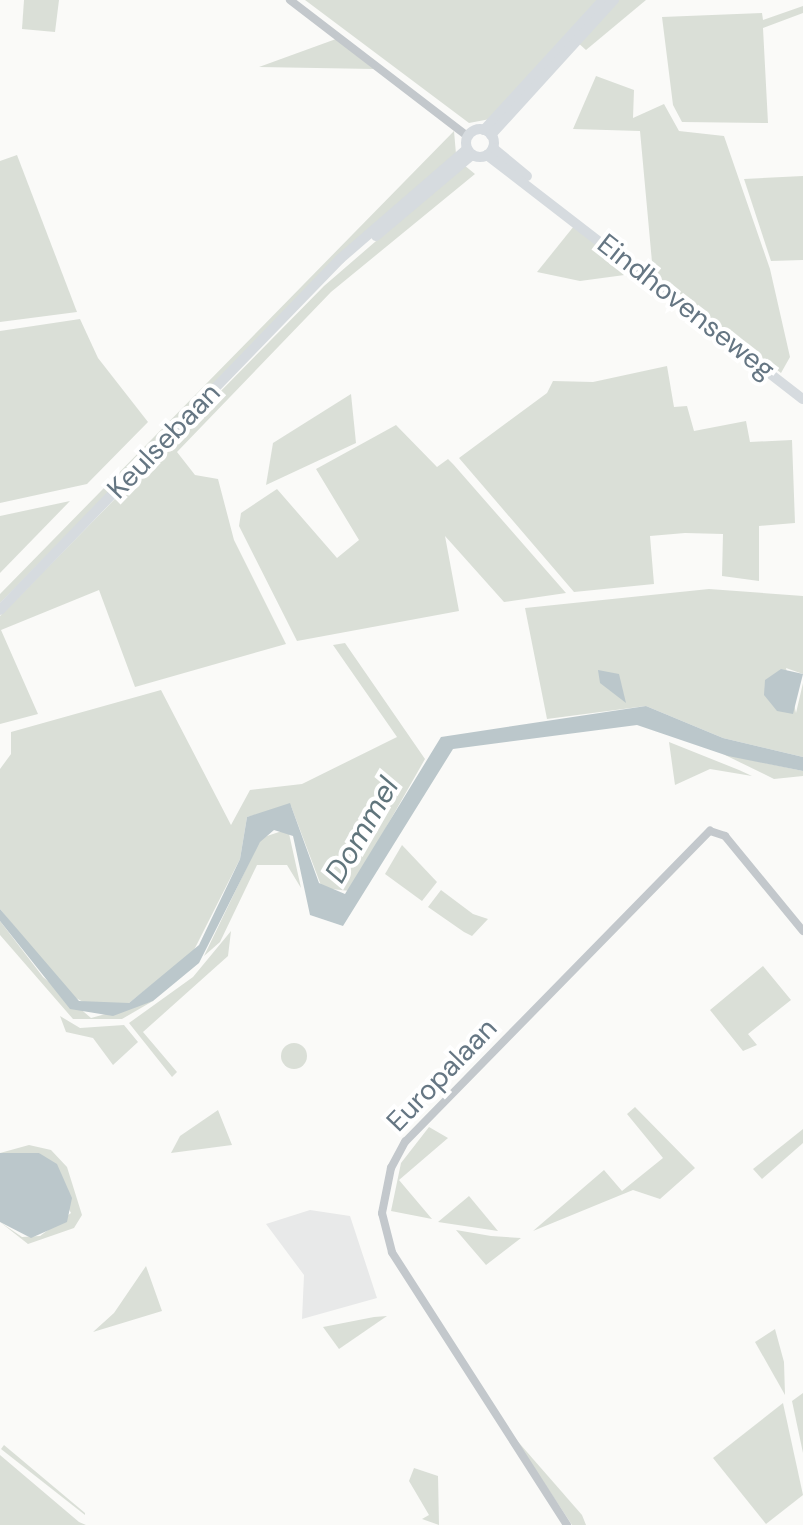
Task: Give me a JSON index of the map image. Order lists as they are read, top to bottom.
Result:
{
  "streets": {
    "main road": ["Eindhovenseweg", "Keulsebaan"],
    "street": ["Europalaan"]
  },
  "water": ["Dommel"]
}
